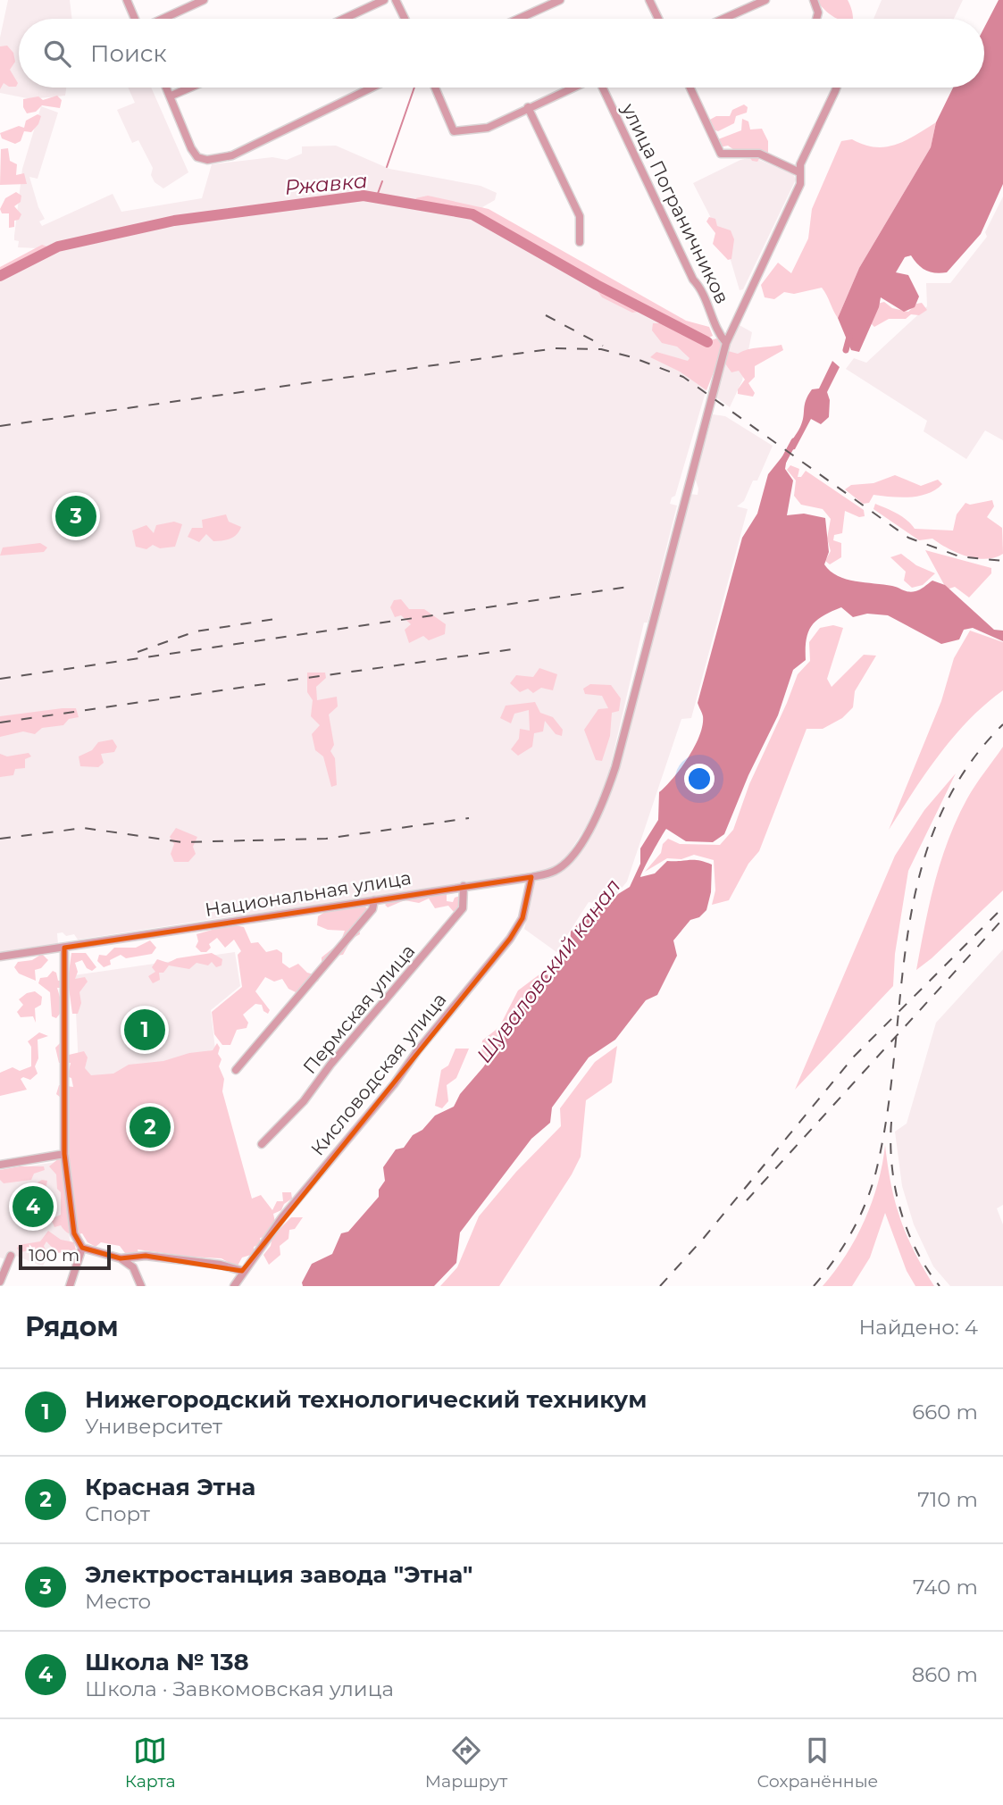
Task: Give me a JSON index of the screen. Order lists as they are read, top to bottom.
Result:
{
  "streets": {
    "street": [
      "улица Пограничников",
      "Национальная улица",
      "Пермская улица",
      "Кисловодская улица"
    ]
  },
  "crossings": [
    ["улица Пограничников", "Национальная улица"],
    ["Национальная улица", "Пермская улица"],
    ["Национальная улица", "Кисловодская улица"]
  ],
  "water": ["Ржавка", "Шуваловский канал"],
  "scale_bar": "100 m",
  "page": {
    "search": "Поиск",
    "pins": [
      "3",
      "1",
      "2",
      "4"
    ],
    "scale": "100 m",
    "heading": ["Рядом", "Найдено: 4"],
    "list": [
      {
        "mark": "1",
        "name": "Нижегородский технологический техникум",
        "note": "Университет",
        "value": "660 m"
      },
      {
        "mark": "2",
        "name": "Красная Этна",
        "note": "Спорт",
        "value": "710 m"
      },
      {
        "mark": "3",
        "name": "Электростанция завода \"Этна\"",
        "note": "Место",
        "value": "740 m"
      },
      {
        "mark": "4",
        "name": "Школа № 138",
        "note": "Школа · Завкомовская улица",
        "value": "860 m"
      }
    ],
    "nav": ["Карта", "Маршрут", "Сохранённые"]
  }
}
